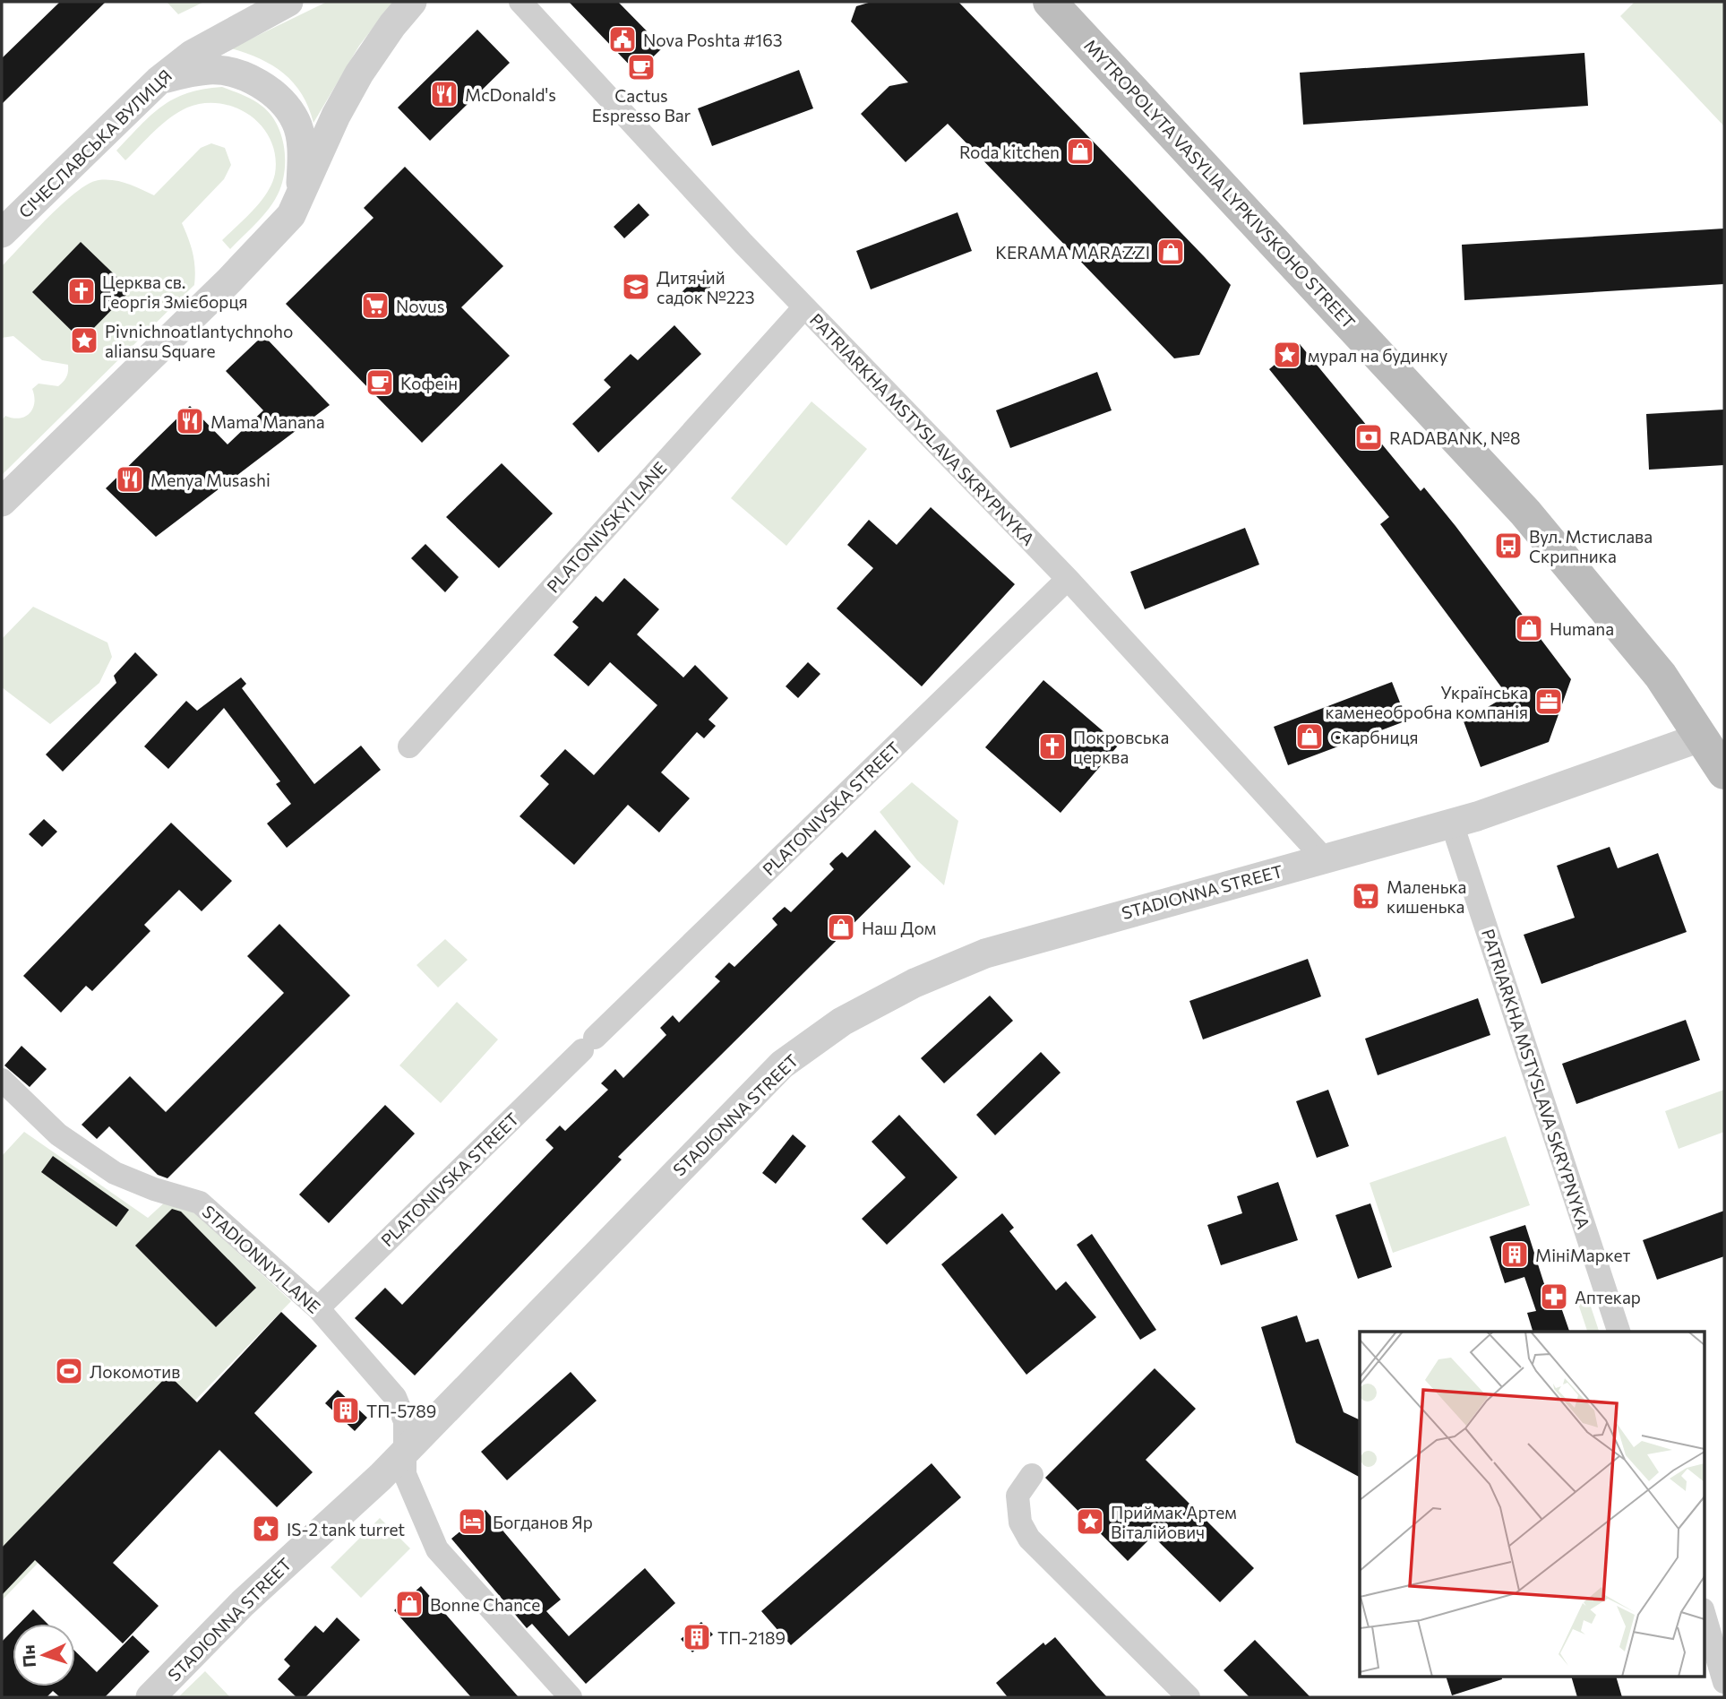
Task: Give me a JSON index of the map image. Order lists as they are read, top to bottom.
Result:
{
  "streets": {
    "main road": ["MYTROPOLYTA VASYLIA LYPKIVSKOHO STREET"],
    "street": [
      "СІЧЕСЛАВСЬКА ВУЛИЦЯ",
      "PATRIARKHA MSTYSLAVA SKRYPNYKA",
      "PLATONIVSKYI LANE",
      "PLATONIVSKA STREET",
      "STADIONNA STREET",
      "STADIONNYI LANE"
    ]
  },
  "crossings": [
    ["MYTROPOLYTA VASYLIA LYPKIVSKOHO STREET", "STADIONNA STREET"],
    ["PATRIARKHA MSTYSLAVA SKRYPNYKA", "PLATONIVSKYI LANE"],
    ["PATRIARKHA MSTYSLAVA SKRYPNYKA", "PLATONIVSKA STREET"],
    ["PATRIARKHA MSTYSLAVA SKRYPNYKA", "STADIONNA STREET"],
    ["PLATONIVSKA STREET", "STADIONNYI LANE"],
    ["STADIONNA STREET", "STADIONNYI LANE"]
  ],
  "places": {
    "public building": ["Nova Poshta #163"],
    "cafe": ["Cactus Espresso Bar", "Кофеiн"],
    "restaurant": ["McDonald's", "Mama Manana", "Menya Musashi"],
    "shop": [
      "Roda kitchen",
      "KERAMA MARAZZI",
      "Humana",
      "Скарбниця",
      "Наш Дом",
      "Bonne Chance"
    ],
    "school or university": ["Дитячий садок №223"],
    "church": ["Церква св. Георгія Змієборця", "Покровська церква"],
    "supermarket": ["Novus", "Маленька кишенька"],
    "place": [
      "Pivnichnoatlantychnoho aliansu Square",
      "мурал на будинку",
      "Приймак Артем Віталійович",
      "IS-2 tank turret"
    ],
    "bank": ["RADABANK, №8"],
    "bus stop": ["Вул. Мстислава Скрипника"],
    "office": ["Українська каменеобробна компанія"],
    "building": ["МініМаркет", "ТП-5789", "ТП-2189"],
    "pharmacy": ["Аптекар"],
    "sports": ["Локомотив"],
    "hotel": ["Богданов Яр"]
  },
  "north": "left"
}
